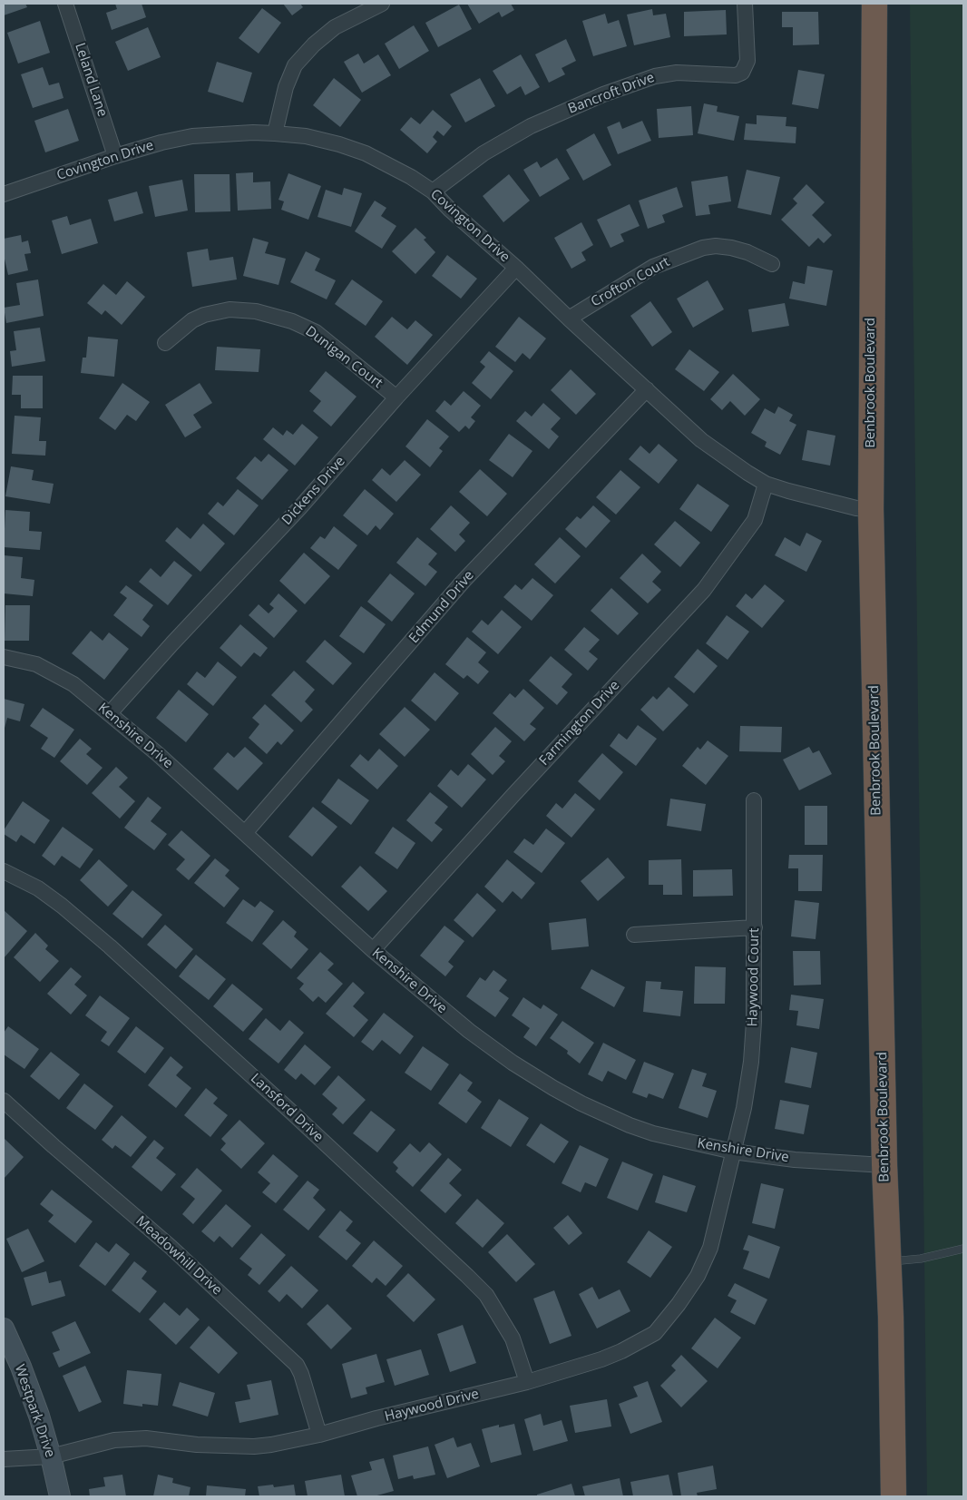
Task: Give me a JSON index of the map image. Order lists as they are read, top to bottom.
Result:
{
  "streets": {
    "highway": ["Benbrook Boulevard"],
    "street": [
      "Leland Lane",
      "Bancroft Drive",
      "Covington Drive",
      "Crofton Court",
      "Dunigan Court",
      "Dickens Drive",
      "Edmund Drive",
      "Farmington Drive",
      "Kenshire Drive",
      "Haywood Court",
      "Lansford Drive",
      "Meadowhill Drive",
      "Haywood Drive",
      "Westpark Drive"
    ]
  },
  "crossings": [
    ["Leland Lane", "Covington Drive"],
    ["Bancroft Drive", "Covington Drive"],
    ["Covington Drive", "Crofton Court"],
    ["Covington Drive", "Benbrook Boulevard"],
    ["Covington Drive", "Dickens Drive"],
    ["Covington Drive", "Edmund Drive"],
    ["Covington Drive", "Farmington Drive"],
    ["Dunigan Court", "Dickens Drive"],
    ["Benbrook Boulevard", "Kenshire Drive"],
    ["Dickens Drive", "Kenshire Drive"],
    ["Edmund Drive", "Kenshire Drive"],
    ["Farmington Drive", "Kenshire Drive"],
    ["Kenshire Drive", "Haywood Court"],
    ["Kenshire Drive", "Haywood Drive"],
    ["Haywood Court", "Haywood Drive"],
    ["Lansford Drive", "Haywood Drive"],
    ["Meadowhill Drive", "Haywood Drive"],
    ["Haywood Drive", "Westpark Drive"]
  ]
}
